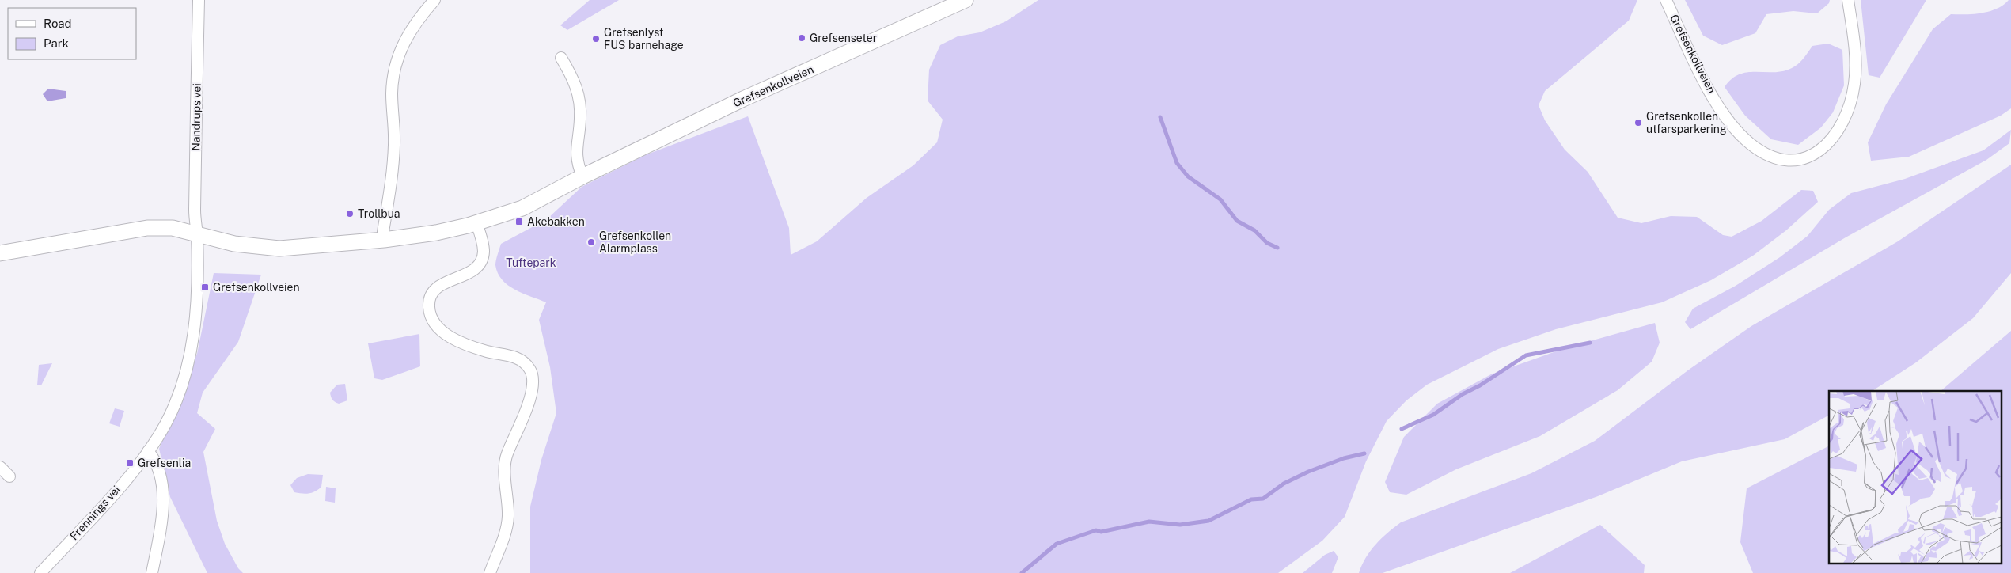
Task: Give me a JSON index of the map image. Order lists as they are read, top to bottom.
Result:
{
  "streets": {
    "street": ["Grefsenkollveien", "Nandrups vei", "Frennings vei"]
  },
  "crossings": [
    ["Grefsenkollveien", "Nandrups vei"],
    ["Grefsenkollveien", "Frennings vei"],
    ["Nandrups vei", "Frennings vei"]
  ],
  "parks": ["Tuftepark"],
  "places": {
    "other": [
      "Grefsenseter",
      "Grefsenlyst FUS barnehage",
      "Grefsenkollen utfarsparkering",
      "Trollbua",
      "Grefsenkollen Alarmplass"
    ],
    "transit": ["Akebakken", "Grefsenkollveien", "Grefsenlia"]
  },
  "legend": ["Road", "Park"]
}
